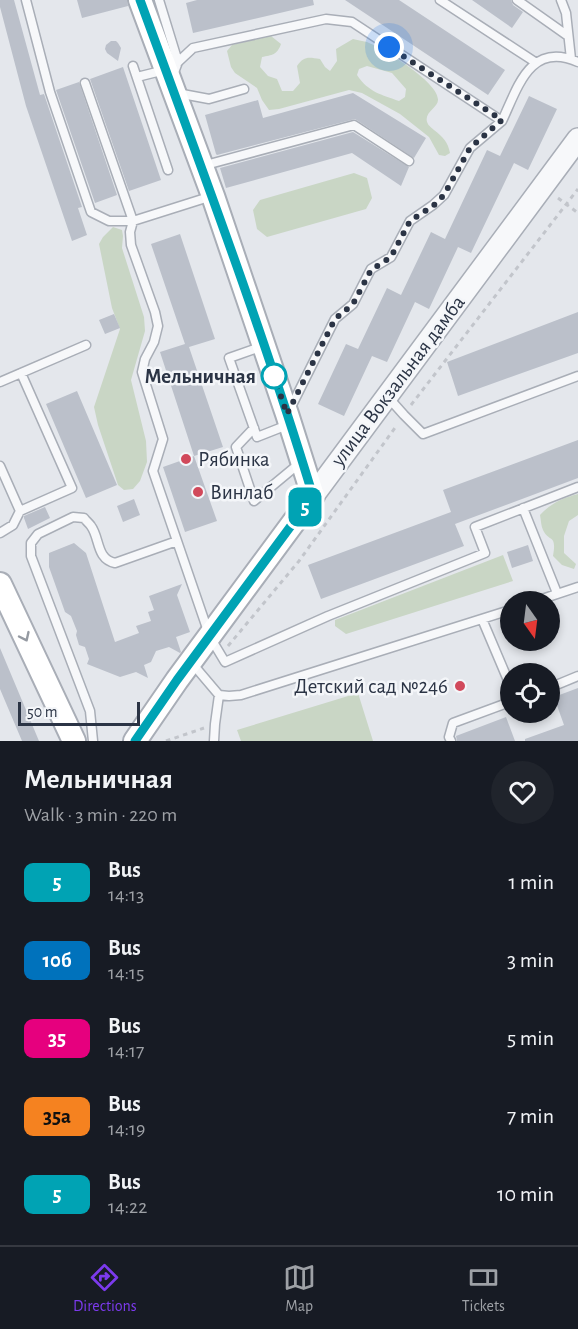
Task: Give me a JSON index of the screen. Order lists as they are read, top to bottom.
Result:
{
  "streets": {
    "main road": ["улица Вокзальная дамба"]
  },
  "places": [
    "Мельничная",
    "Рябинка",
    "Винлаб",
    "Детский сад №246"
  ],
  "lines": ["bus line 5"],
  "scale_bar": "50 m",
  "north": "bottom",
  "page": {
    "on_map": "5",
    "scale": "50 m",
    "heading": ["Мельничная", "Walk · 3 min · 220 m"],
    "list": [
      {
        "mark": "5",
        "name": "Bus",
        "note": "14:13",
        "value": "1 min"
      },
      {
        "mark": "10б",
        "name": "Bus",
        "note": "14:15",
        "value": "3 min"
      },
      {
        "mark": "35",
        "name": "Bus",
        "note": "14:17",
        "value": "5 min"
      },
      {
        "mark": "35а",
        "name": "Bus",
        "note": "14:19",
        "value": "7 min"
      },
      {
        "mark": "5",
        "name": "Bus",
        "note": "14:22",
        "value": "10 min"
      }
    ],
    "tabs": ["Directions", "Map", "Tickets"]
  }
}
